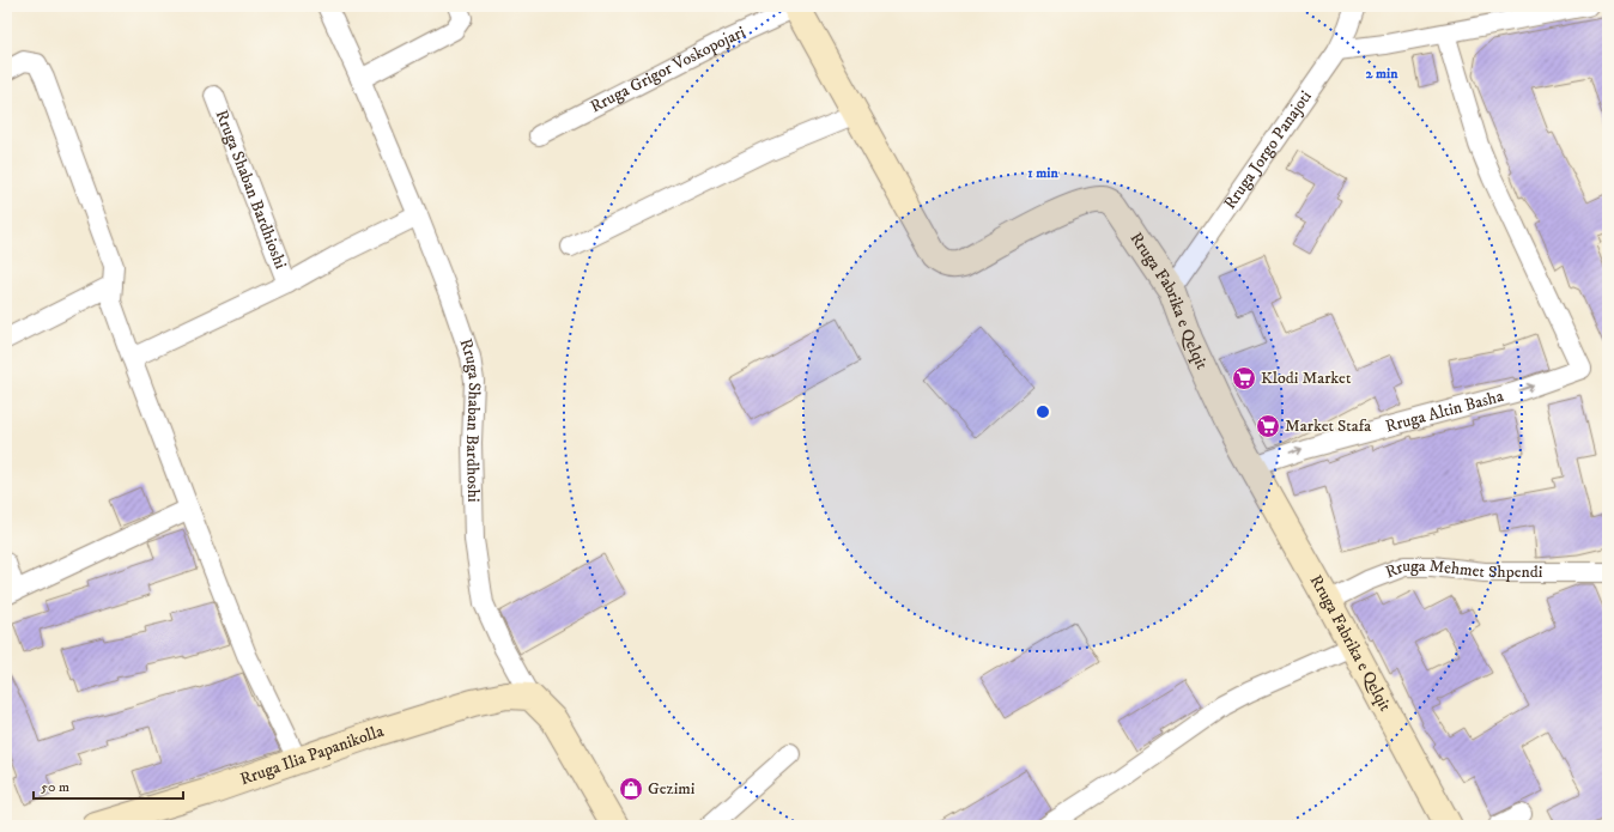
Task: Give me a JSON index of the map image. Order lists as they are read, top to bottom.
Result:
{
  "streets": {
    "street": [
      "Rruga Grigor Voskopojari",
      "Rruga Jorgo Panajoti",
      "Rruga Shaban Bardhioshi",
      "Rruga Fabrika e Qelqit",
      "Rruga Altin Basha",
      "Rruga Shaban Bardhoshi",
      "Rruga Mehmet Shpendi",
      "Rruga Ilia Papanikolla"
    ]
  },
  "crossings": [
    ["Rruga Grigor Voskopojari", "Rruga Fabrika e Qelqit"],
    ["Rruga Jorgo Panajoti", "Rruga Fabrika e Qelqit"],
    ["Rruga Shaban Bardhioshi", "Rruga Shaban Bardhoshi"],
    ["Rruga Fabrika e Qelqit", "Rruga Altin Basha"],
    ["Rruga Fabrika e Qelqit", "Rruga Mehmet Shpendi"],
    ["Rruga Shaban Bardhoshi", "Rruga Ilia Papanikolla"]
  ],
  "places": {
    "supermarket": ["Klodi Market", "Market Stafa"],
    "shop": ["Gezimi"]
  },
  "scale_bar": "50 m",
  "rings": ["2 min", "1 min"]
}
